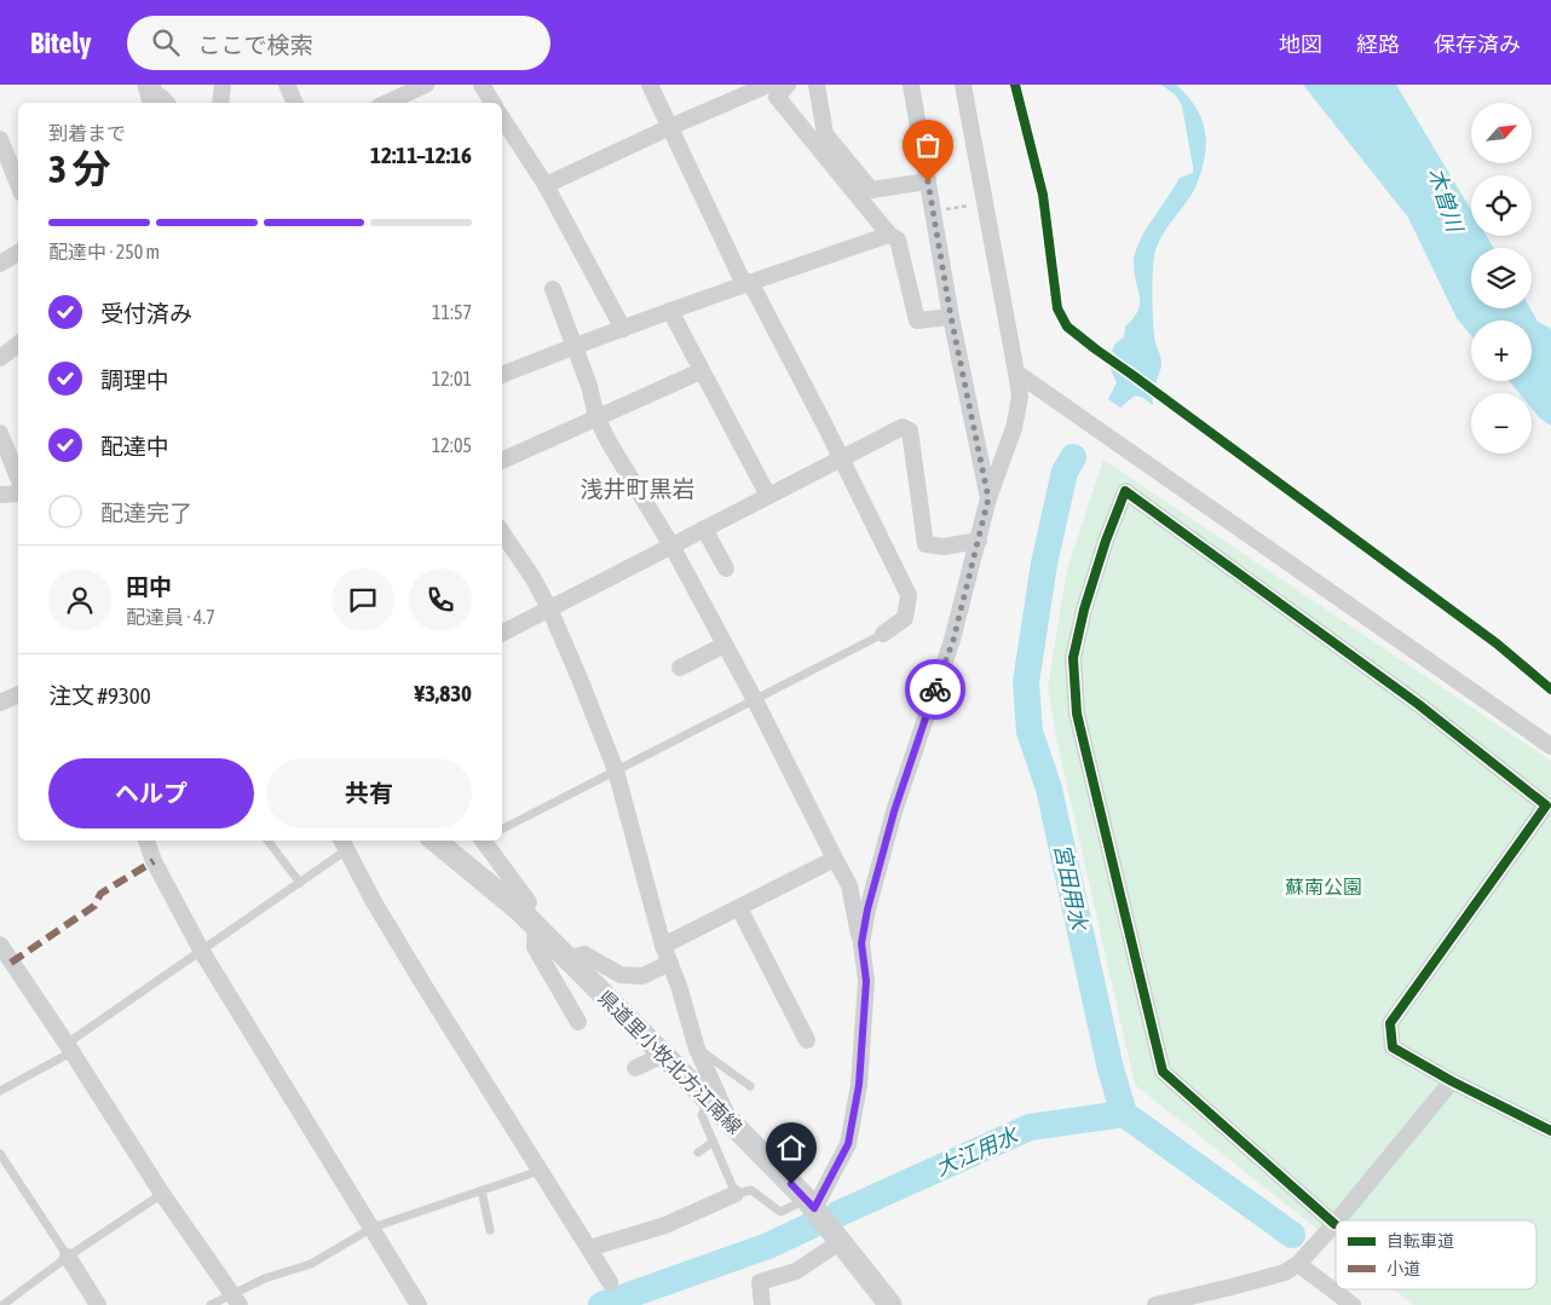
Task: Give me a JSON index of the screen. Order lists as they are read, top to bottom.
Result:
{
  "streets": {
    "main road": ["県道里小牧北方江南線"]
  },
  "districts": ["浅井町黒岩"],
  "water": ["木曽川", "宮田用水", "大江用水"],
  "parks": ["蘇南公園"],
  "legend": ["自転車道", "小道"],
  "north": "top right",
  "page": {
    "header": "Bitely",
    "search": "ここで検索",
    "nav": ["地図", "経路", "保存済み"],
    "map_buttons": ["+", "−"],
    "heading": ["3 分", "到着まで", "12:11–12:16"],
    "panel": [
      "田中",
      "配達員 · 4.7",
      "注文 #9300",
      "¥3,830"
    ],
    "bar": "配達中 · 250 m",
    "list": [
      ["受付済み", "11:57"],
      ["調理中", "12:01"],
      ["配達中", "12:05"],
      "配達完了"
    ],
    "buttons": ["ヘルプ", "共有"]
  }
}
